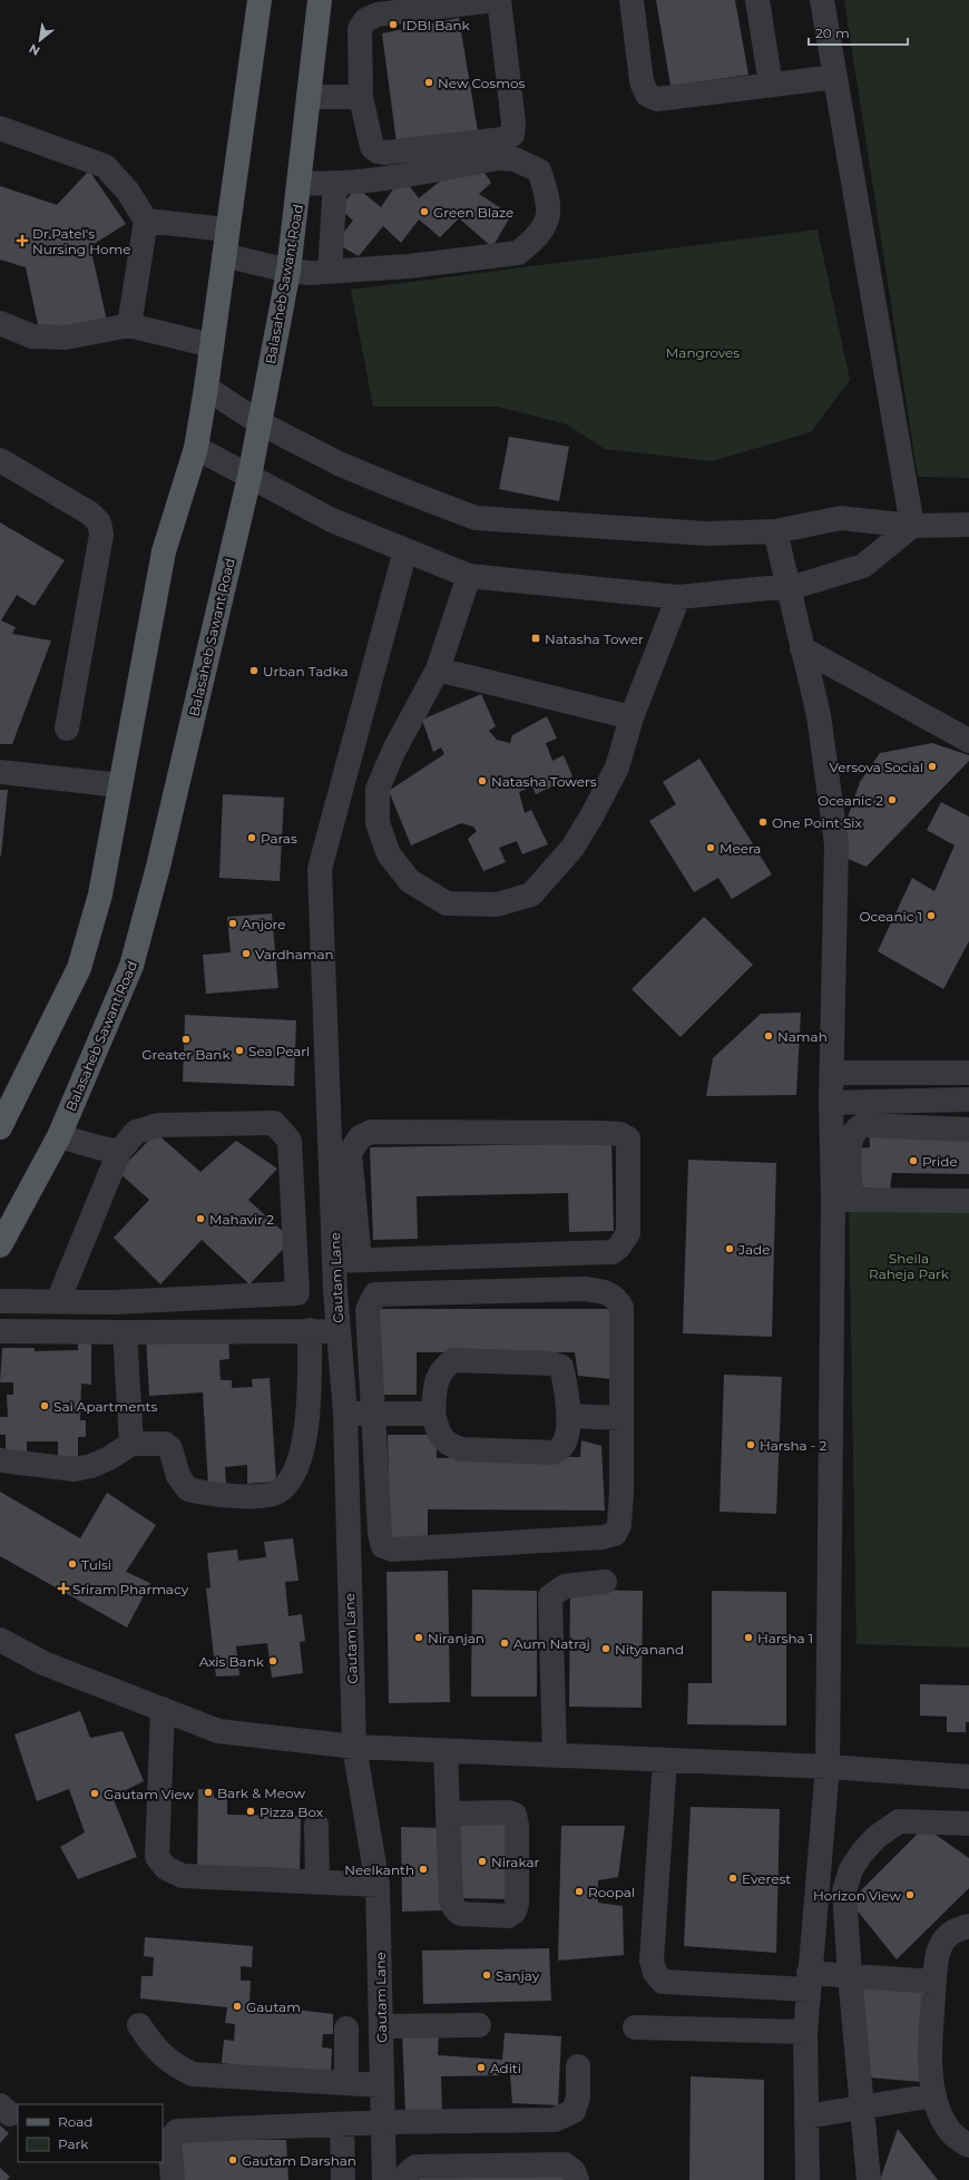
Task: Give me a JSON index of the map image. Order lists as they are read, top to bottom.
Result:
{
  "streets": {
    "main road": ["Balasaheb Sawant Road"],
    "street": ["Gautam Lane"]
  },
  "parks": ["Mangroves", "Sheila Raheja Park"],
  "places": {
    "other": [
      "IDBI Bank",
      "New Cosmos",
      "Green Blaze",
      "Urban Tadka",
      "Versova Social",
      "Natasha Towers",
      "Oceanic 2",
      "One Point Six",
      "Paras",
      "Meera",
      "Oceanic 1",
      "Anjore",
      "Vardhaman",
      "Namah",
      "Greater Bank",
      "Sea Pearl",
      "Pride",
      "Mahavir 2",
      "Jade",
      "Sai Apartments",
      "Harsha - 2",
      "Tulsi",
      "Niranjan",
      "Harsha 1",
      "Aum Natraj",
      "Nityanand",
      "Axis Bank",
      "Bark & Meow",
      "Gautam View",
      "Pizza Box",
      "Nirakar",
      "Neelkanth",
      "Everest",
      "Roopal",
      "Horizon View",
      "Sanjay",
      "Gautam",
      "Aditi",
      "Gautam Darshan"
    ],
    "health": ["Dr.Patel's Nursing Home", "Sriram Pharmacy"],
    "transit": ["Natasha Tower"]
  },
  "legend": ["Road", "Park"],
  "scale_bar": "20 m",
  "north": "bottom left"
}
